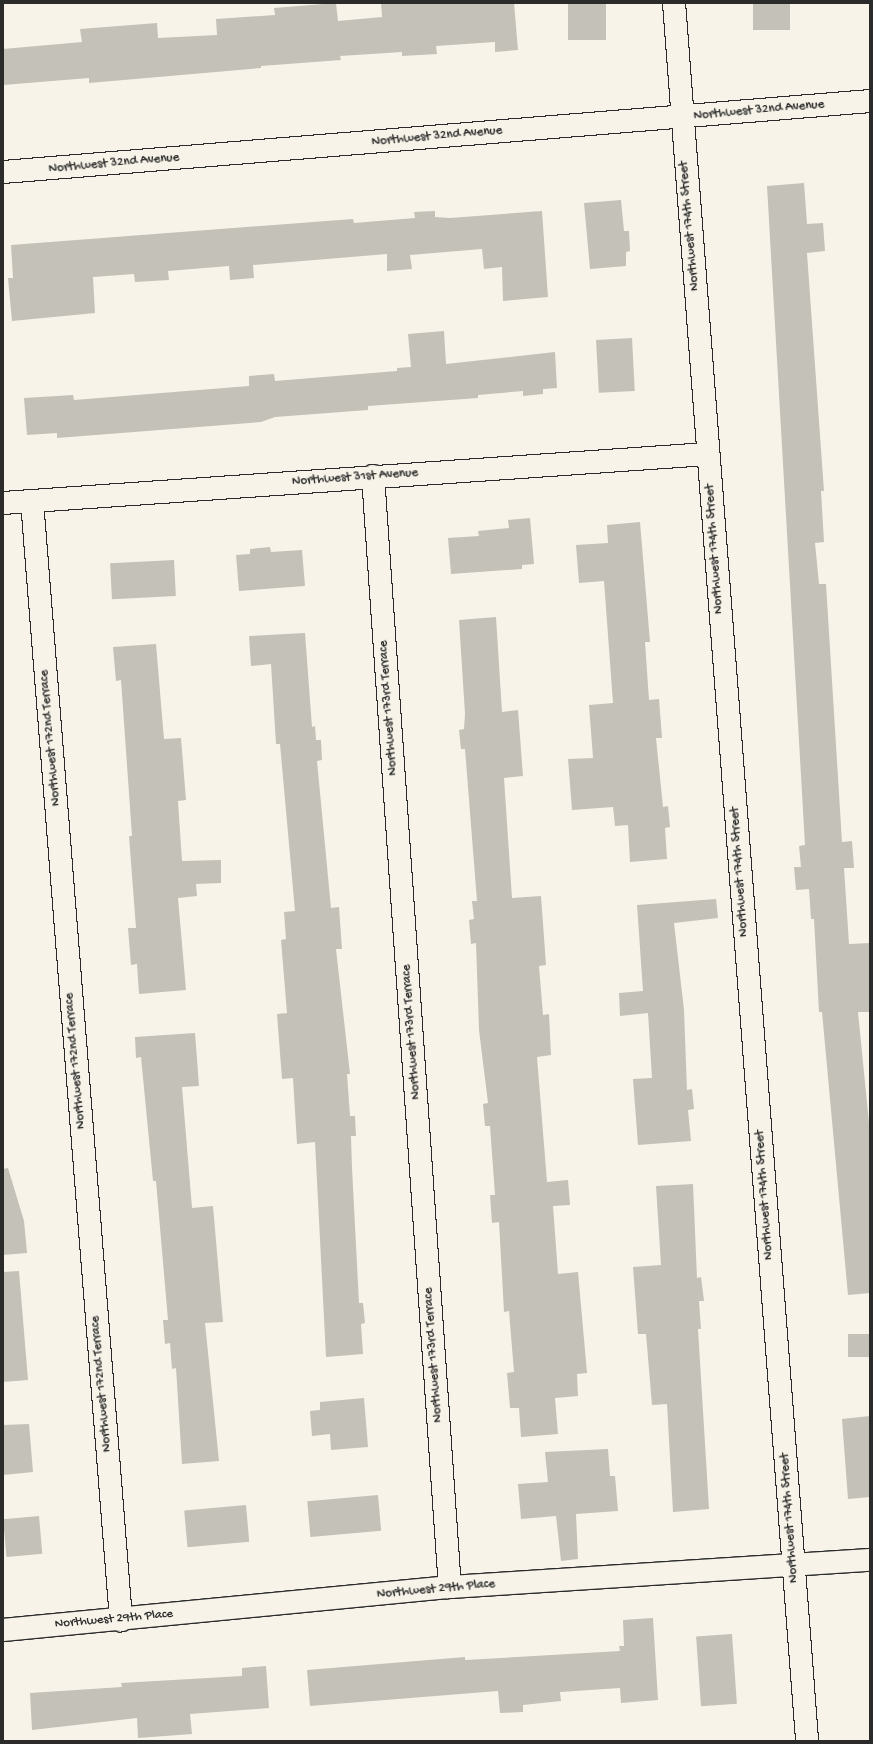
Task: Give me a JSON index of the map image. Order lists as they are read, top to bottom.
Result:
{
  "streets": {
    "street": [
      "Northwest 32nd Avenue",
      "Northwest 174th Street",
      "Northwest 31st Avenue",
      "Northwest 173rd Terrace",
      "Northwest 172nd Terrace",
      "Northwest 29th Place"
    ]
  },
  "crossings": [
    ["Northwest 32nd Avenue", "Northwest 174th Street"],
    ["Northwest 174th Street", "Northwest 31st Avenue"],
    ["Northwest 174th Street", "Northwest 29th Place"],
    ["Northwest 31st Avenue", "Northwest 173rd Terrace"],
    ["Northwest 31st Avenue", "Northwest 172nd Terrace"],
    ["Northwest 173rd Terrace", "Northwest 29th Place"],
    ["Northwest 172nd Terrace", "Northwest 29th Place"]
  ]
}
